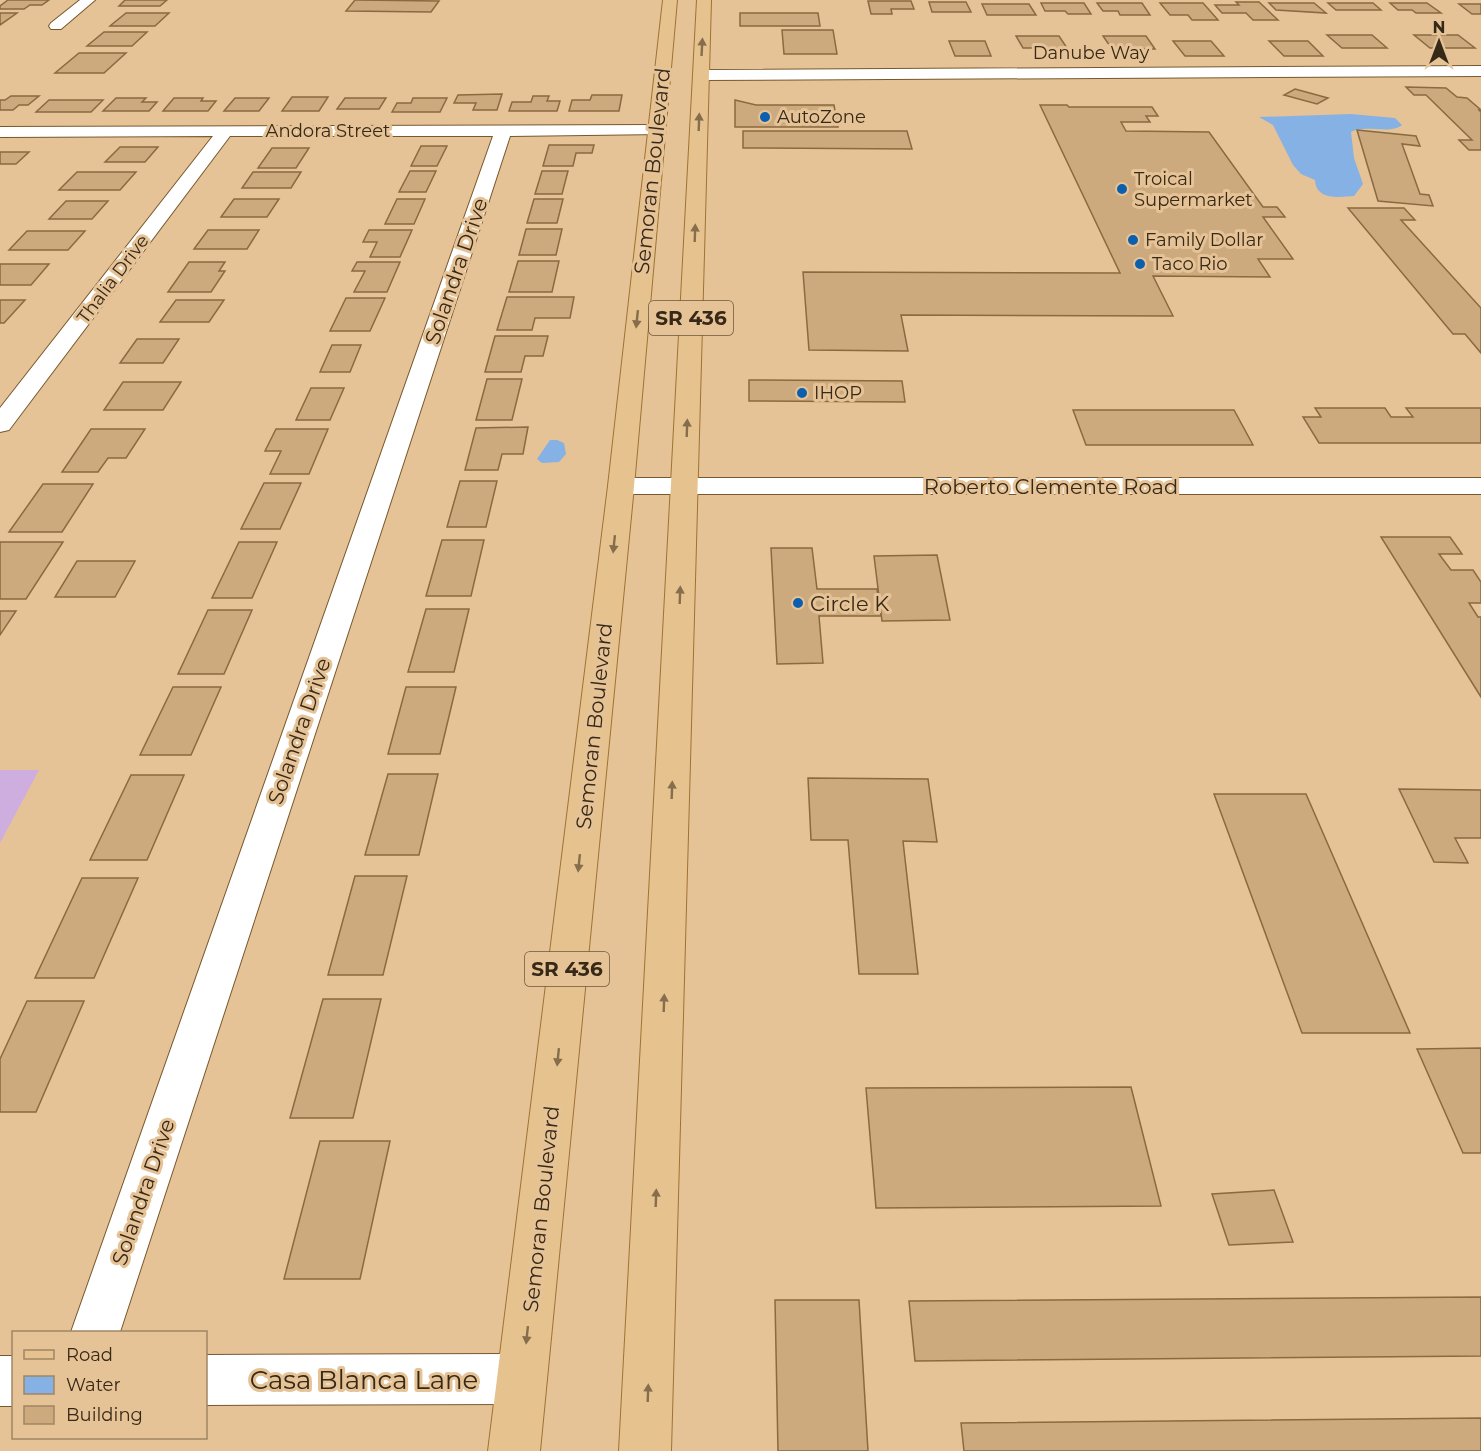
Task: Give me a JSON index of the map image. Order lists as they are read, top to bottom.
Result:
{
  "streets": {
    "main road": ["Semoran Boulevard", "SR 436"],
    "street": [
      "Danube Way",
      "Andora Street",
      "Solandra Drive",
      "Thalia Drive",
      "Roberto Clemente Road",
      "Casa Blanca Lane"
    ]
  },
  "crossings": [
    ["Danube Way", "Semoran Boulevard"],
    ["Andora Street", "Semoran Boulevard"],
    ["Andora Street", "Solandra Drive"],
    ["Andora Street", "Thalia Drive"],
    ["Semoran Boulevard", "Roberto Clemente Road"],
    ["Semoran Boulevard", "Casa Blanca Lane"]
  ],
  "places": [
    "AutoZone",
    "Troical Supermarket",
    "Family Dollar",
    "Taco Rio",
    "IHOP",
    "Circle K"
  ],
  "legend": ["Road", "Water", "Building"],
  "north": "top"
}
